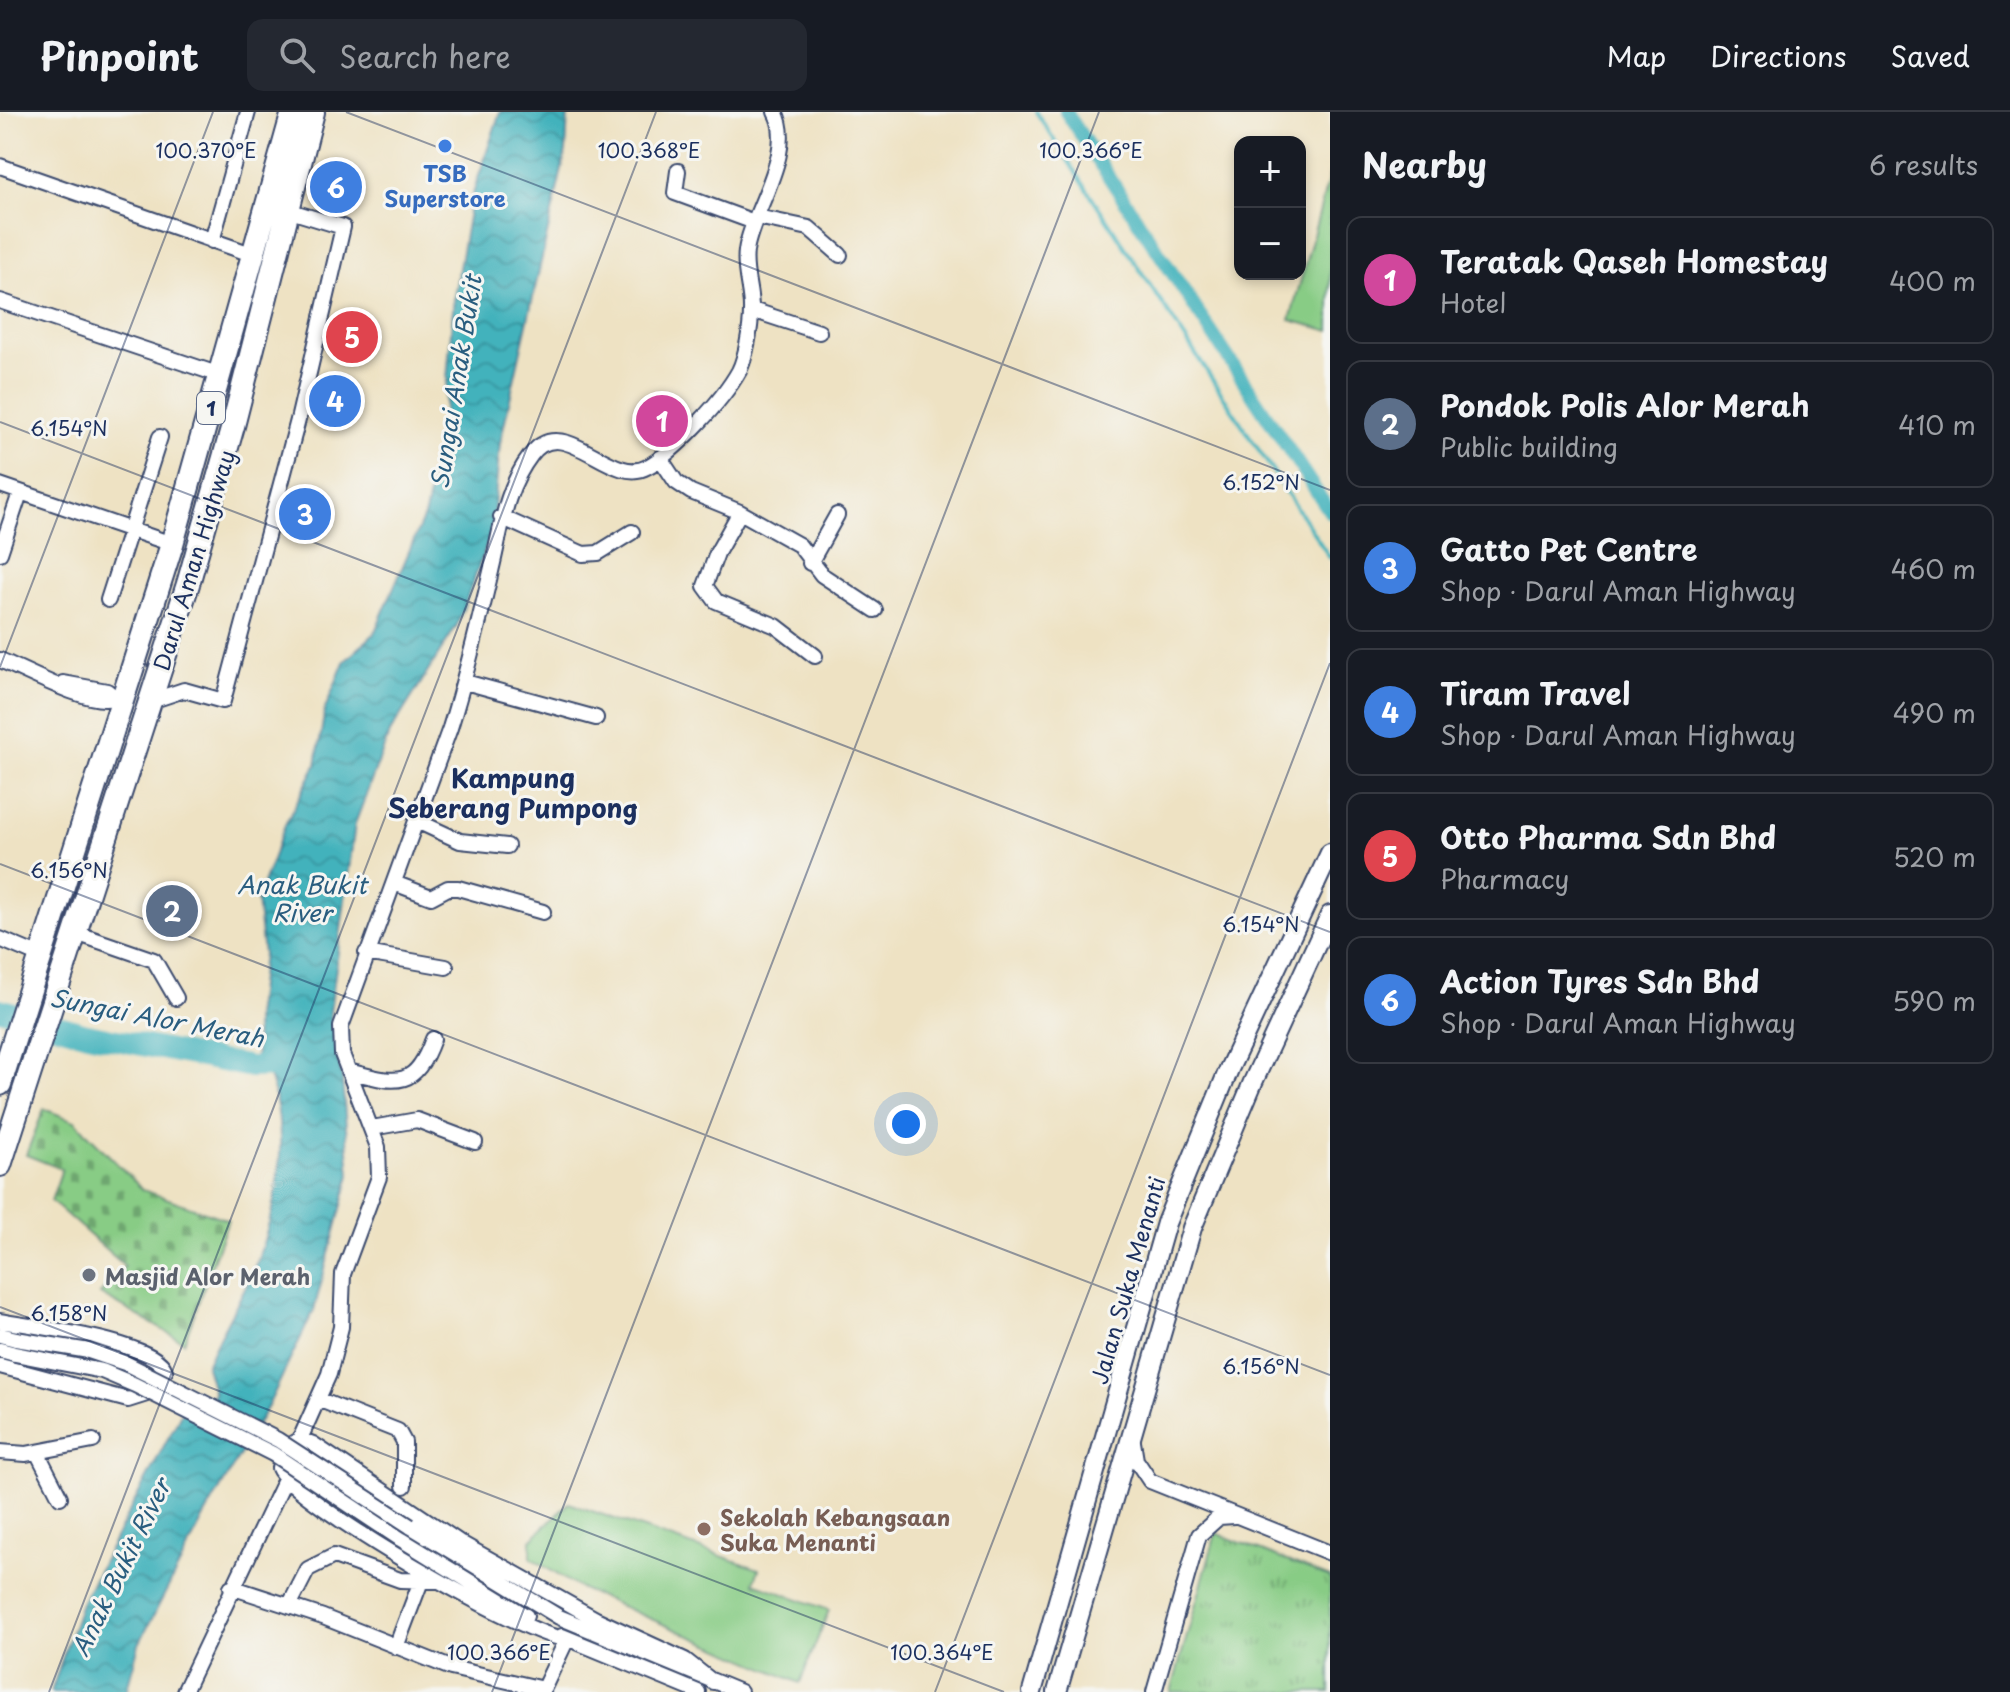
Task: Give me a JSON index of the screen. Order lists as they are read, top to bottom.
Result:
{
  "streets": {
    "highway": ["1", "Darul Aman Highway"],
    "main road": ["Jalan Suka Menanti"]
  },
  "districts": ["Kampung Seberang Pumpong"],
  "water": ["Sungai Anak Bukit", "Anak Bukit River", "Sungai Alor Merah"],
  "places": ["TSB Superstore", "Masjid Alor Merah", "Sekolah Kebangsaan Suka Menanti"],
  "page": {
    "header": "Pinpoint",
    "search": "Search here",
    "nav": ["Map", "Directions", "Saved"],
    "heading": ["Nearby", "6 results"],
    "map_buttons": ["+", "−"],
    "pins": [
      "6",
      "5",
      "4",
      "1",
      "3",
      "2"
    ],
    "list": [
      {
        "mark": "1",
        "name": "Teratak Qaseh Homestay",
        "note": "Hotel",
        "value": "400 m"
      },
      {
        "mark": "2",
        "name": "Pondok Polis Alor Merah",
        "note": "Public building",
        "value": "410 m"
      },
      {
        "mark": "3",
        "name": "Gatto Pet Centre",
        "note": "Shop · Darul Aman Highway",
        "value": "460 m"
      },
      {
        "mark": "4",
        "name": "Tiram Travel",
        "note": "Shop · Darul Aman Highway",
        "value": "490 m"
      },
      {
        "mark": "5",
        "name": "Otto Pharma Sdn Bhd",
        "note": "Pharmacy",
        "value": "520 m"
      },
      {
        "mark": "6",
        "name": "Action Tyres Sdn Bhd",
        "note": "Shop · Darul Aman Highway",
        "value": "590 m"
      }
    ]
  },
  "coordinates": [
    "100.370°E",
    "100.368°E",
    "100.366°E",
    "6.154°N",
    "6.152°N",
    "6.156°N",
    "6.158°N",
    "100.364°E"
  ]
}
